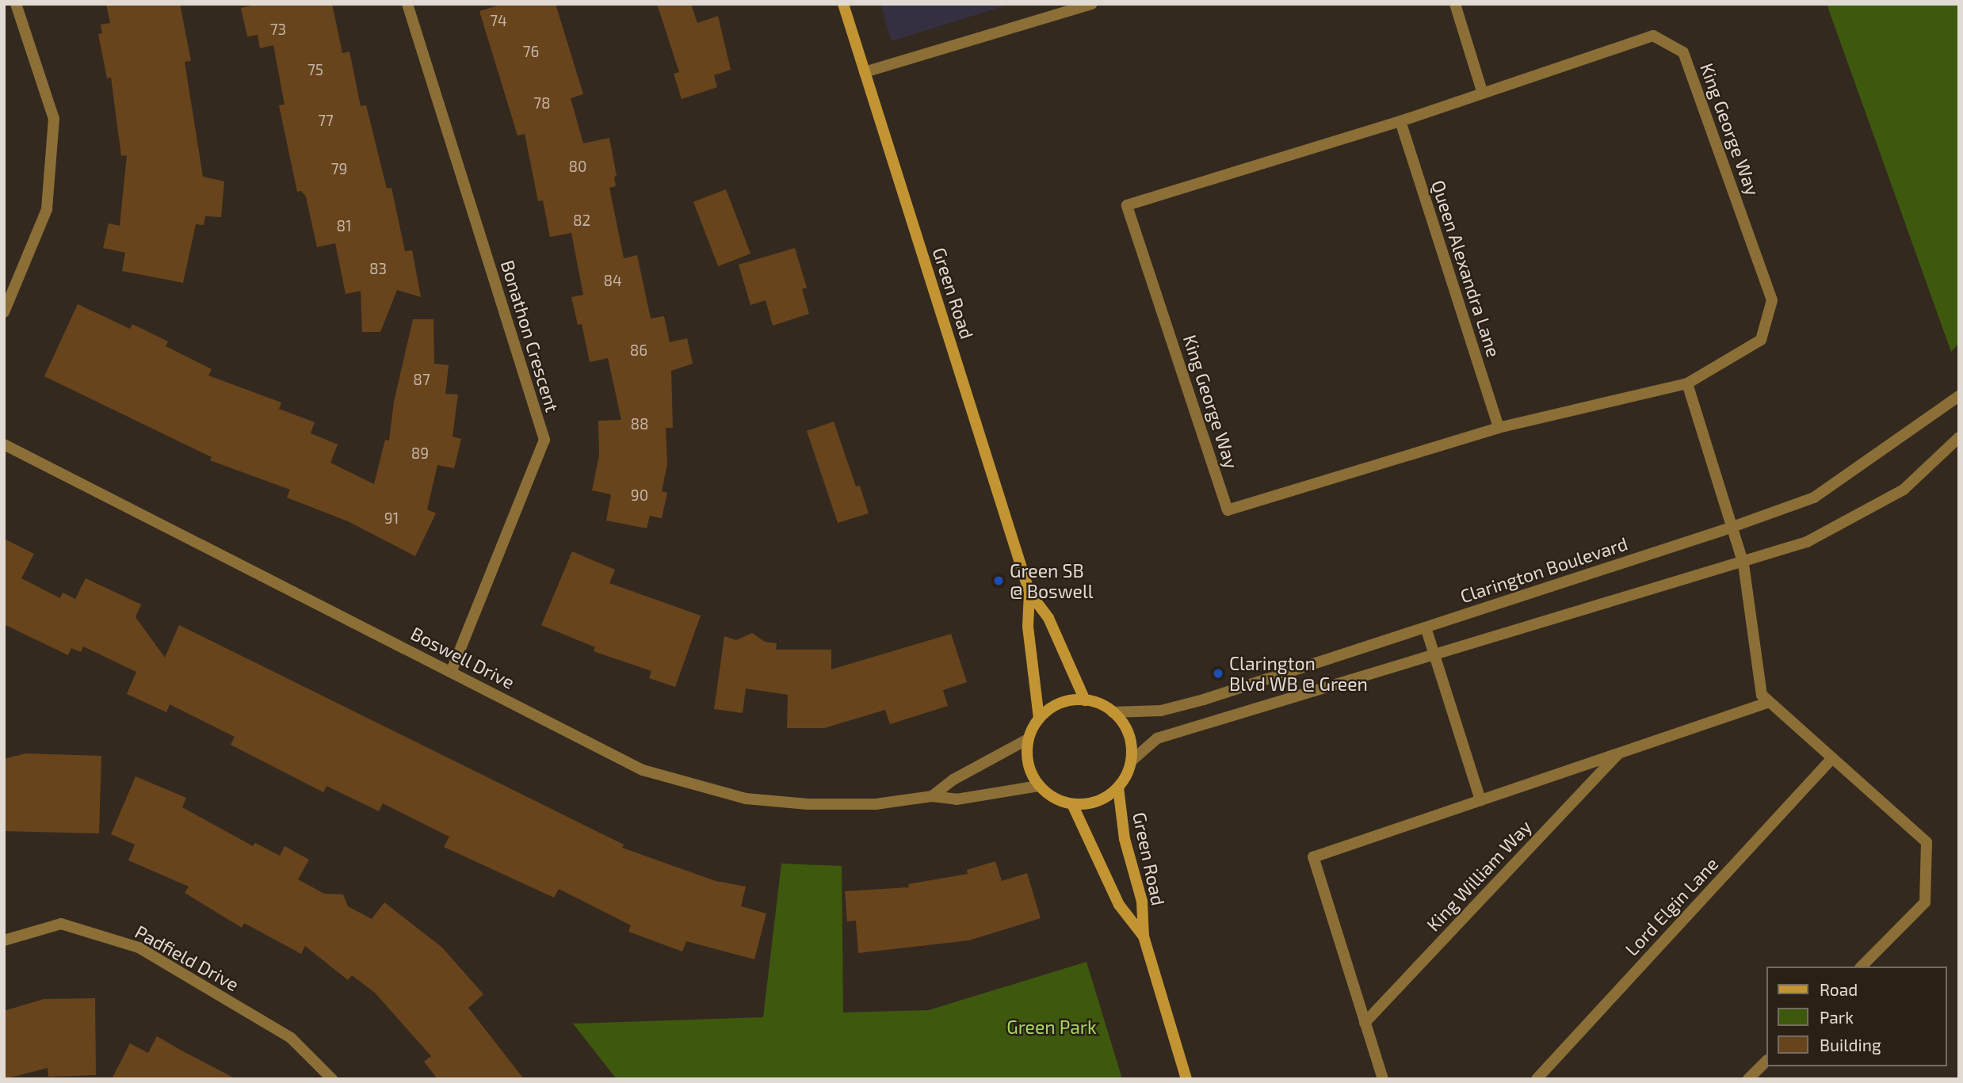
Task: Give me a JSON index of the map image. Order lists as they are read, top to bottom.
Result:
{
  "streets": {
    "street": [
      "King George Way",
      "Queen Alexandra Lane",
      "Green Road",
      "Bonathon Crescent",
      "Clarington Boulevard",
      "Boswell Drive",
      "King William Way",
      "Lord Elgin Lane",
      "Padfield Drive"
    ]
  },
  "crossings": [
    ["King George Way", "Queen Alexandra Lane"],
    ["Green Road", "Clarington Boulevard"],
    ["Green Road", "Boswell Drive"],
    ["Bonathon Crescent", "Boswell Drive"],
    ["Clarington Boulevard", "Boswell Drive"]
  ],
  "parks": ["Green Park"],
  "places": ["Green SB @ Boswell", "Clarington Blvd WB @ Green"],
  "house_numbers": [
    "74",
    "73",
    "76",
    "75",
    "78",
    "77",
    "80",
    "79",
    "82",
    "81",
    "83",
    "84",
    "86",
    "87",
    "88",
    "89",
    "90",
    "91"
  ],
  "legend": ["Road", "Park", "Building"]
}
